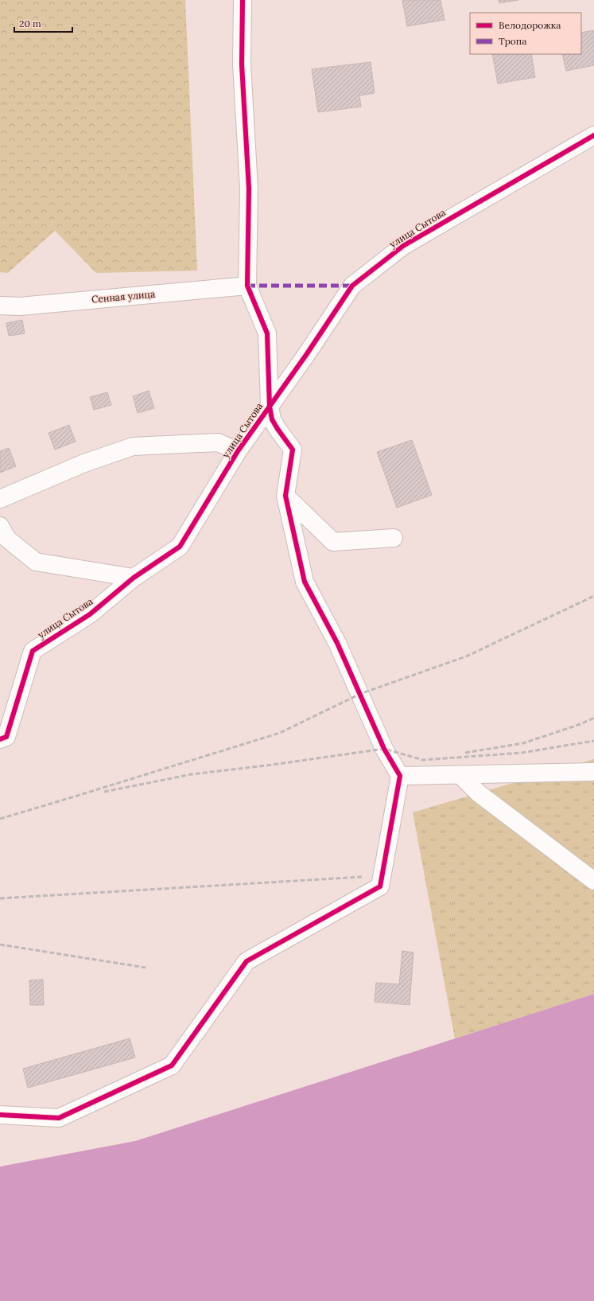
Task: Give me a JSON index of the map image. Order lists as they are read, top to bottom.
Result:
{
  "streets": {
    "street": ["улица Сытова", "Сенная улица"]
  },
  "legend": ["Велодорожка", "Тропа"],
  "scale_bar": "20 m"
}
